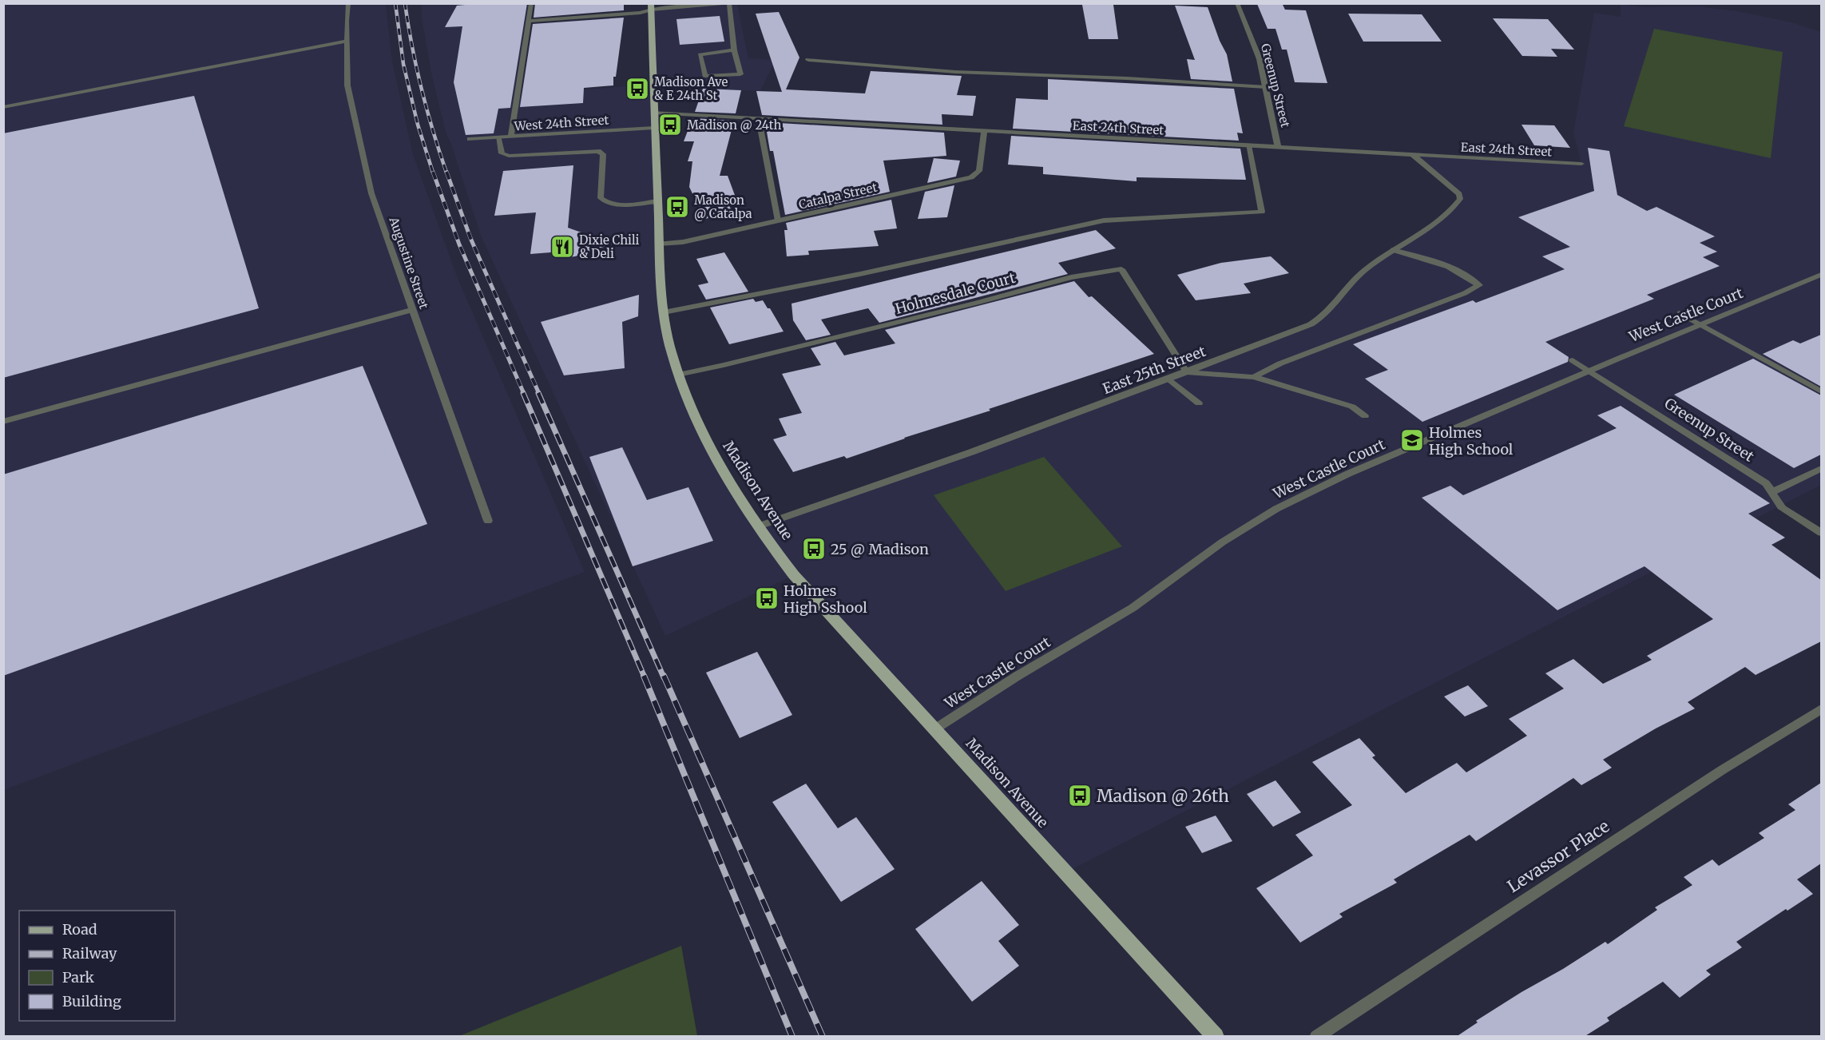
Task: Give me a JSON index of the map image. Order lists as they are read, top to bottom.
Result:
{
  "streets": {
    "main road": ["Madison Avenue"],
    "street": [
      "Greenup Street",
      "West 24th Street",
      "East 24th Street",
      "Catalpa Street",
      "Augustine Street",
      "Holmesdale Court",
      "West Castle Court",
      "East 25th Street",
      "Levassor Place"
    ]
  },
  "crossings": [
    ["Greenup Street", "East 24th Street"],
    ["Greenup Street", "West Castle Court"],
    ["West 24th Street", "Madison Avenue"],
    ["East 24th Street", "Catalpa Street"],
    ["East 24th Street", "East 25th Street"],
    ["East 24th Street", "Madison Avenue"],
    ["Catalpa Street", "Madison Avenue"],
    ["Holmesdale Court", "East 25th Street"],
    ["Holmesdale Court", "Madison Avenue"],
    ["West Castle Court", "Madison Avenue"],
    ["East 25th Street", "Madison Avenue"]
  ],
  "places": {
    "bus stop": [
      "Madison Ave & E 24th St",
      "Madison @ 24th",
      "Madison @ Catalpa",
      "25 @ Madison",
      "Holmes High Sshool",
      "Madison @ 26th"
    ],
    "restaurant": ["Dixie Chili & Deli"],
    "school or university": ["Holmes High School"]
  },
  "legend": [
    "Road",
    "Railway",
    "Park",
    "Building"
  ]
}
